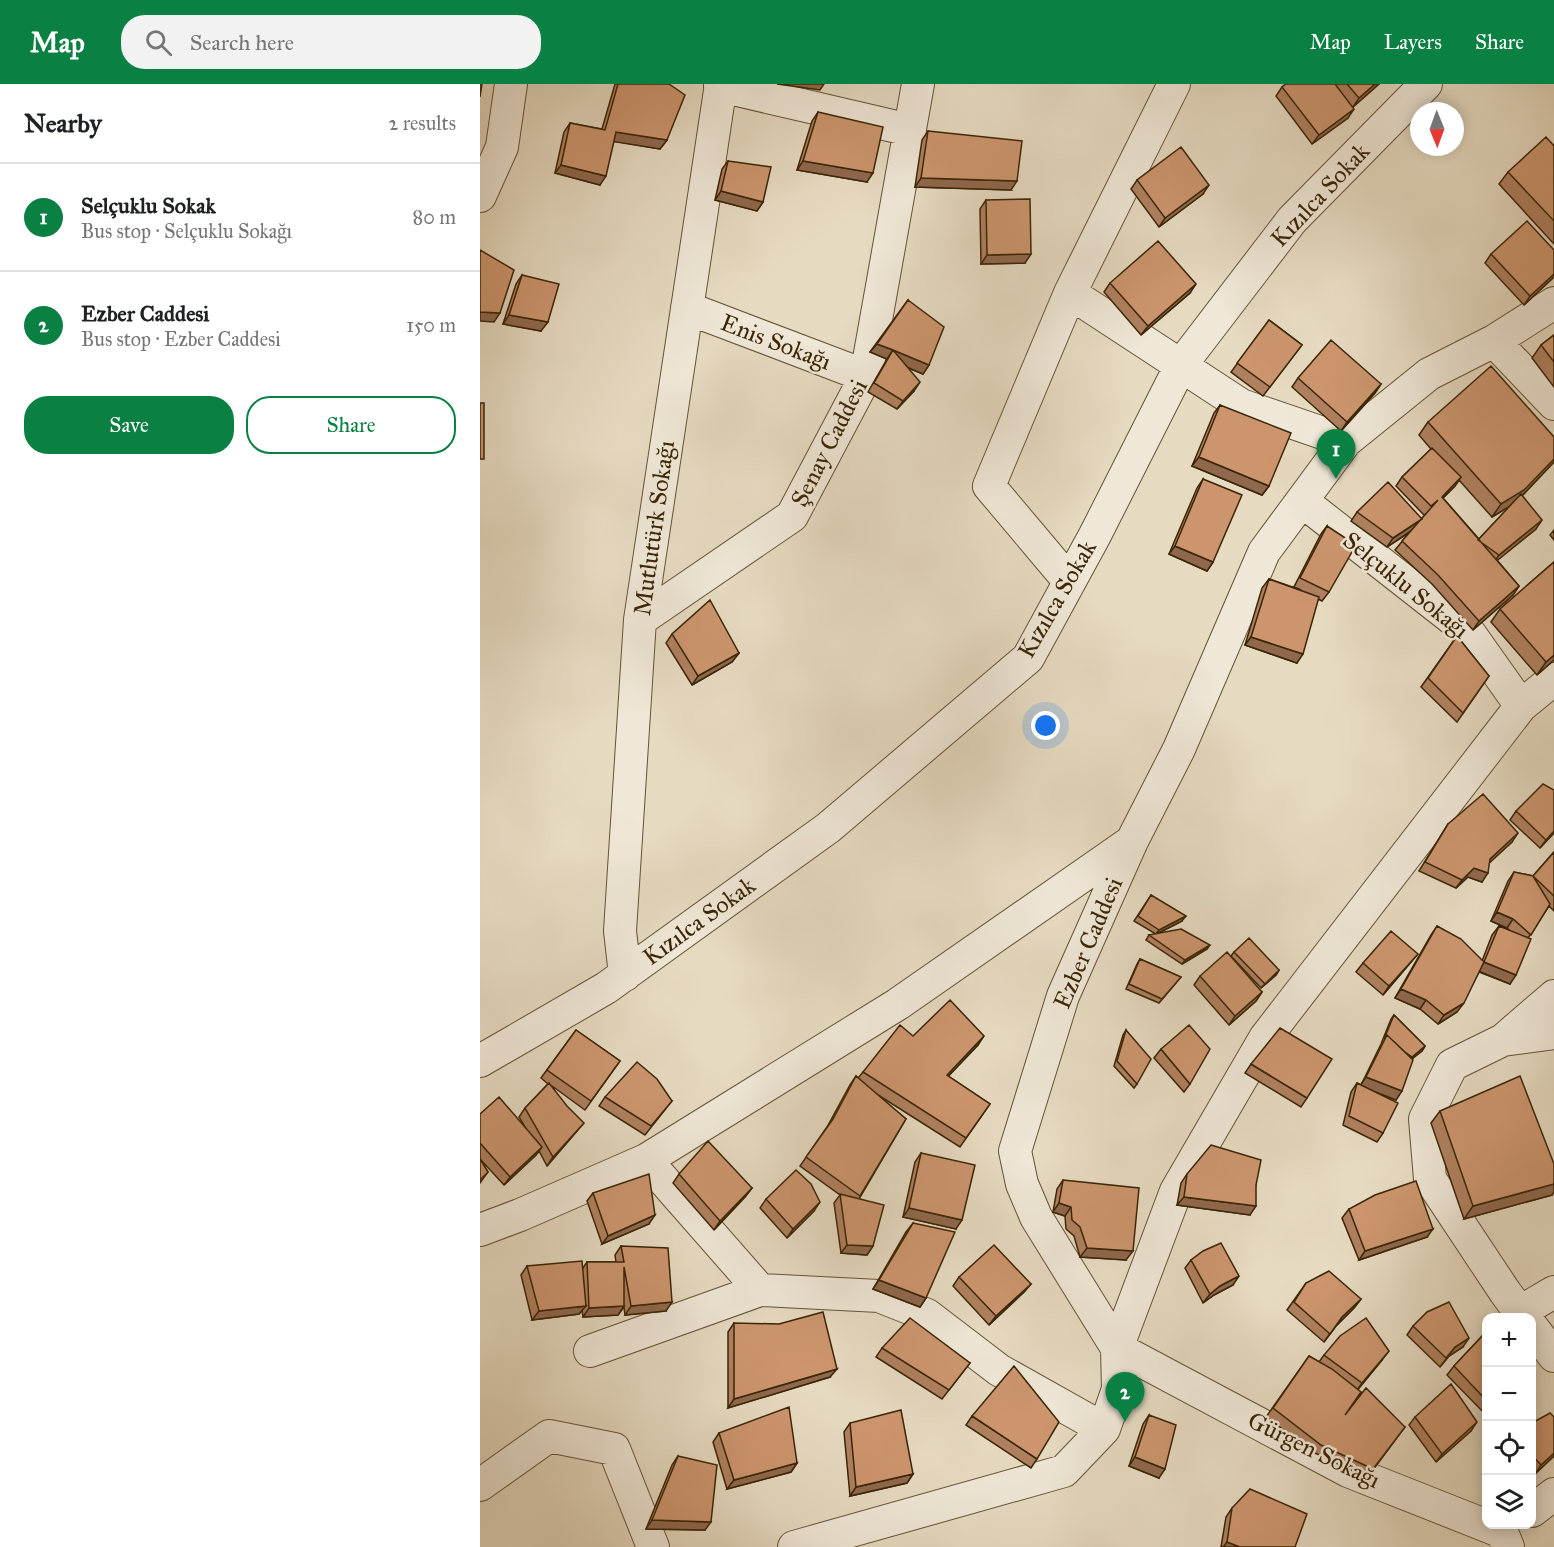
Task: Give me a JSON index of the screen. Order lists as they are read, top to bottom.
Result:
{
  "streets": {
    "street": [
      "Kızılca Sokak",
      "Enis Sokağı",
      "Şenay Caddesi",
      "Mutlutürk Sokağı",
      "Selçuklu Sokağı",
      "Ezber Caddesi",
      "Gürgen Sokağı"
    ]
  },
  "crossings": [
    ["Kızılca Sokak", "Mutlutürk Sokağı"],
    ["Enis Sokağı", "Şenay Caddesi"],
    ["Enis Sokağı", "Mutlutürk Sokağı"],
    ["Şenay Caddesi", "Mutlutürk Sokağı"],
    ["Selçuklu Sokağı", "Ezber Caddesi"],
    ["Ezber Caddesi", "Gürgen Sokağı"]
  ],
  "north": "bottom",
  "page": {
    "header": "Map",
    "search": "Search here",
    "nav": ["Map", "Layers", "Share"],
    "heading": ["Nearby", "2 results"],
    "list": [
      {
        "mark": "1",
        "name": "Selçuklu Sokak",
        "note": "Bus stop · Selçuklu Sokağı",
        "value": "80 m"
      },
      {
        "mark": "2",
        "name": "Ezber Caddesi",
        "note": "Bus stop · Ezber Caddesi",
        "value": "150 m"
      }
    ],
    "buttons": ["Save", "Share"],
    "pins": ["1", "2"],
    "map_buttons": ["+", "−"]
  }
}
